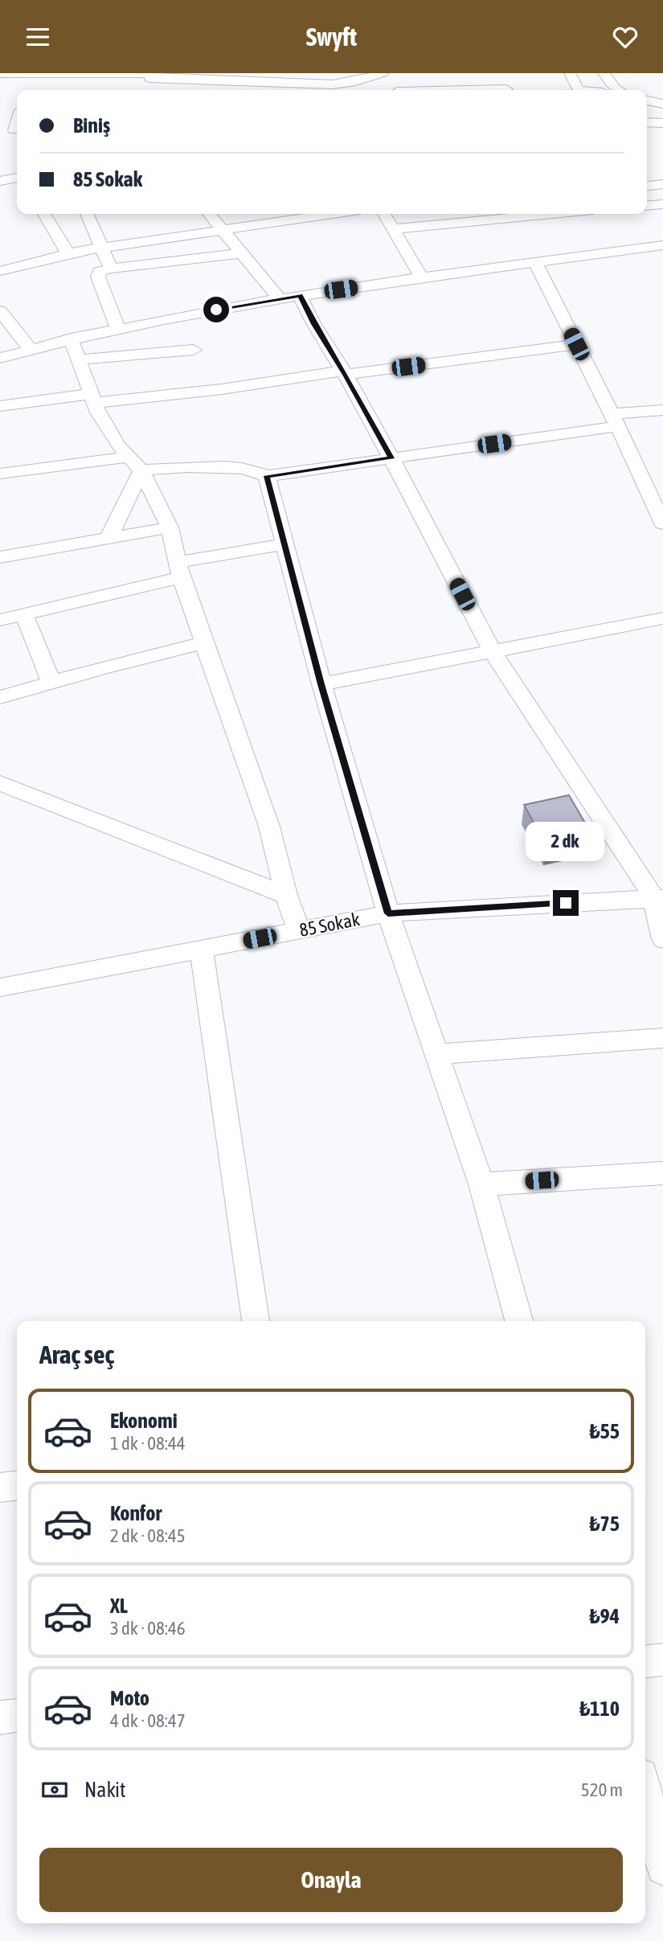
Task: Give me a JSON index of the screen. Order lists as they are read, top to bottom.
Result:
{
  "streets": {
    "street": ["85 Sokak"]
  },
  "page": {
    "header": "Swyft",
    "banner": ["Biniş", "85 Sokak"],
    "bubble": "2 dk",
    "heading": "Araç seç",
    "list": [
      {
        "name": "Ekonomi",
        "note": "1 dk · 08:44",
        "value": "₺55"
      },
      {
        "name": "Konfor",
        "note": "2 dk · 08:45",
        "value": "₺75"
      },
      {
        "name": "XL",
        "note": "3 dk · 08:46",
        "value": "₺94"
      },
      {
        "name": "Moto",
        "note": "4 dk · 08:47",
        "value": "₺110"
      }
    ],
    "pay": ["Nakit", "520 m"],
    "buttons": "Onayla"
  }
}
